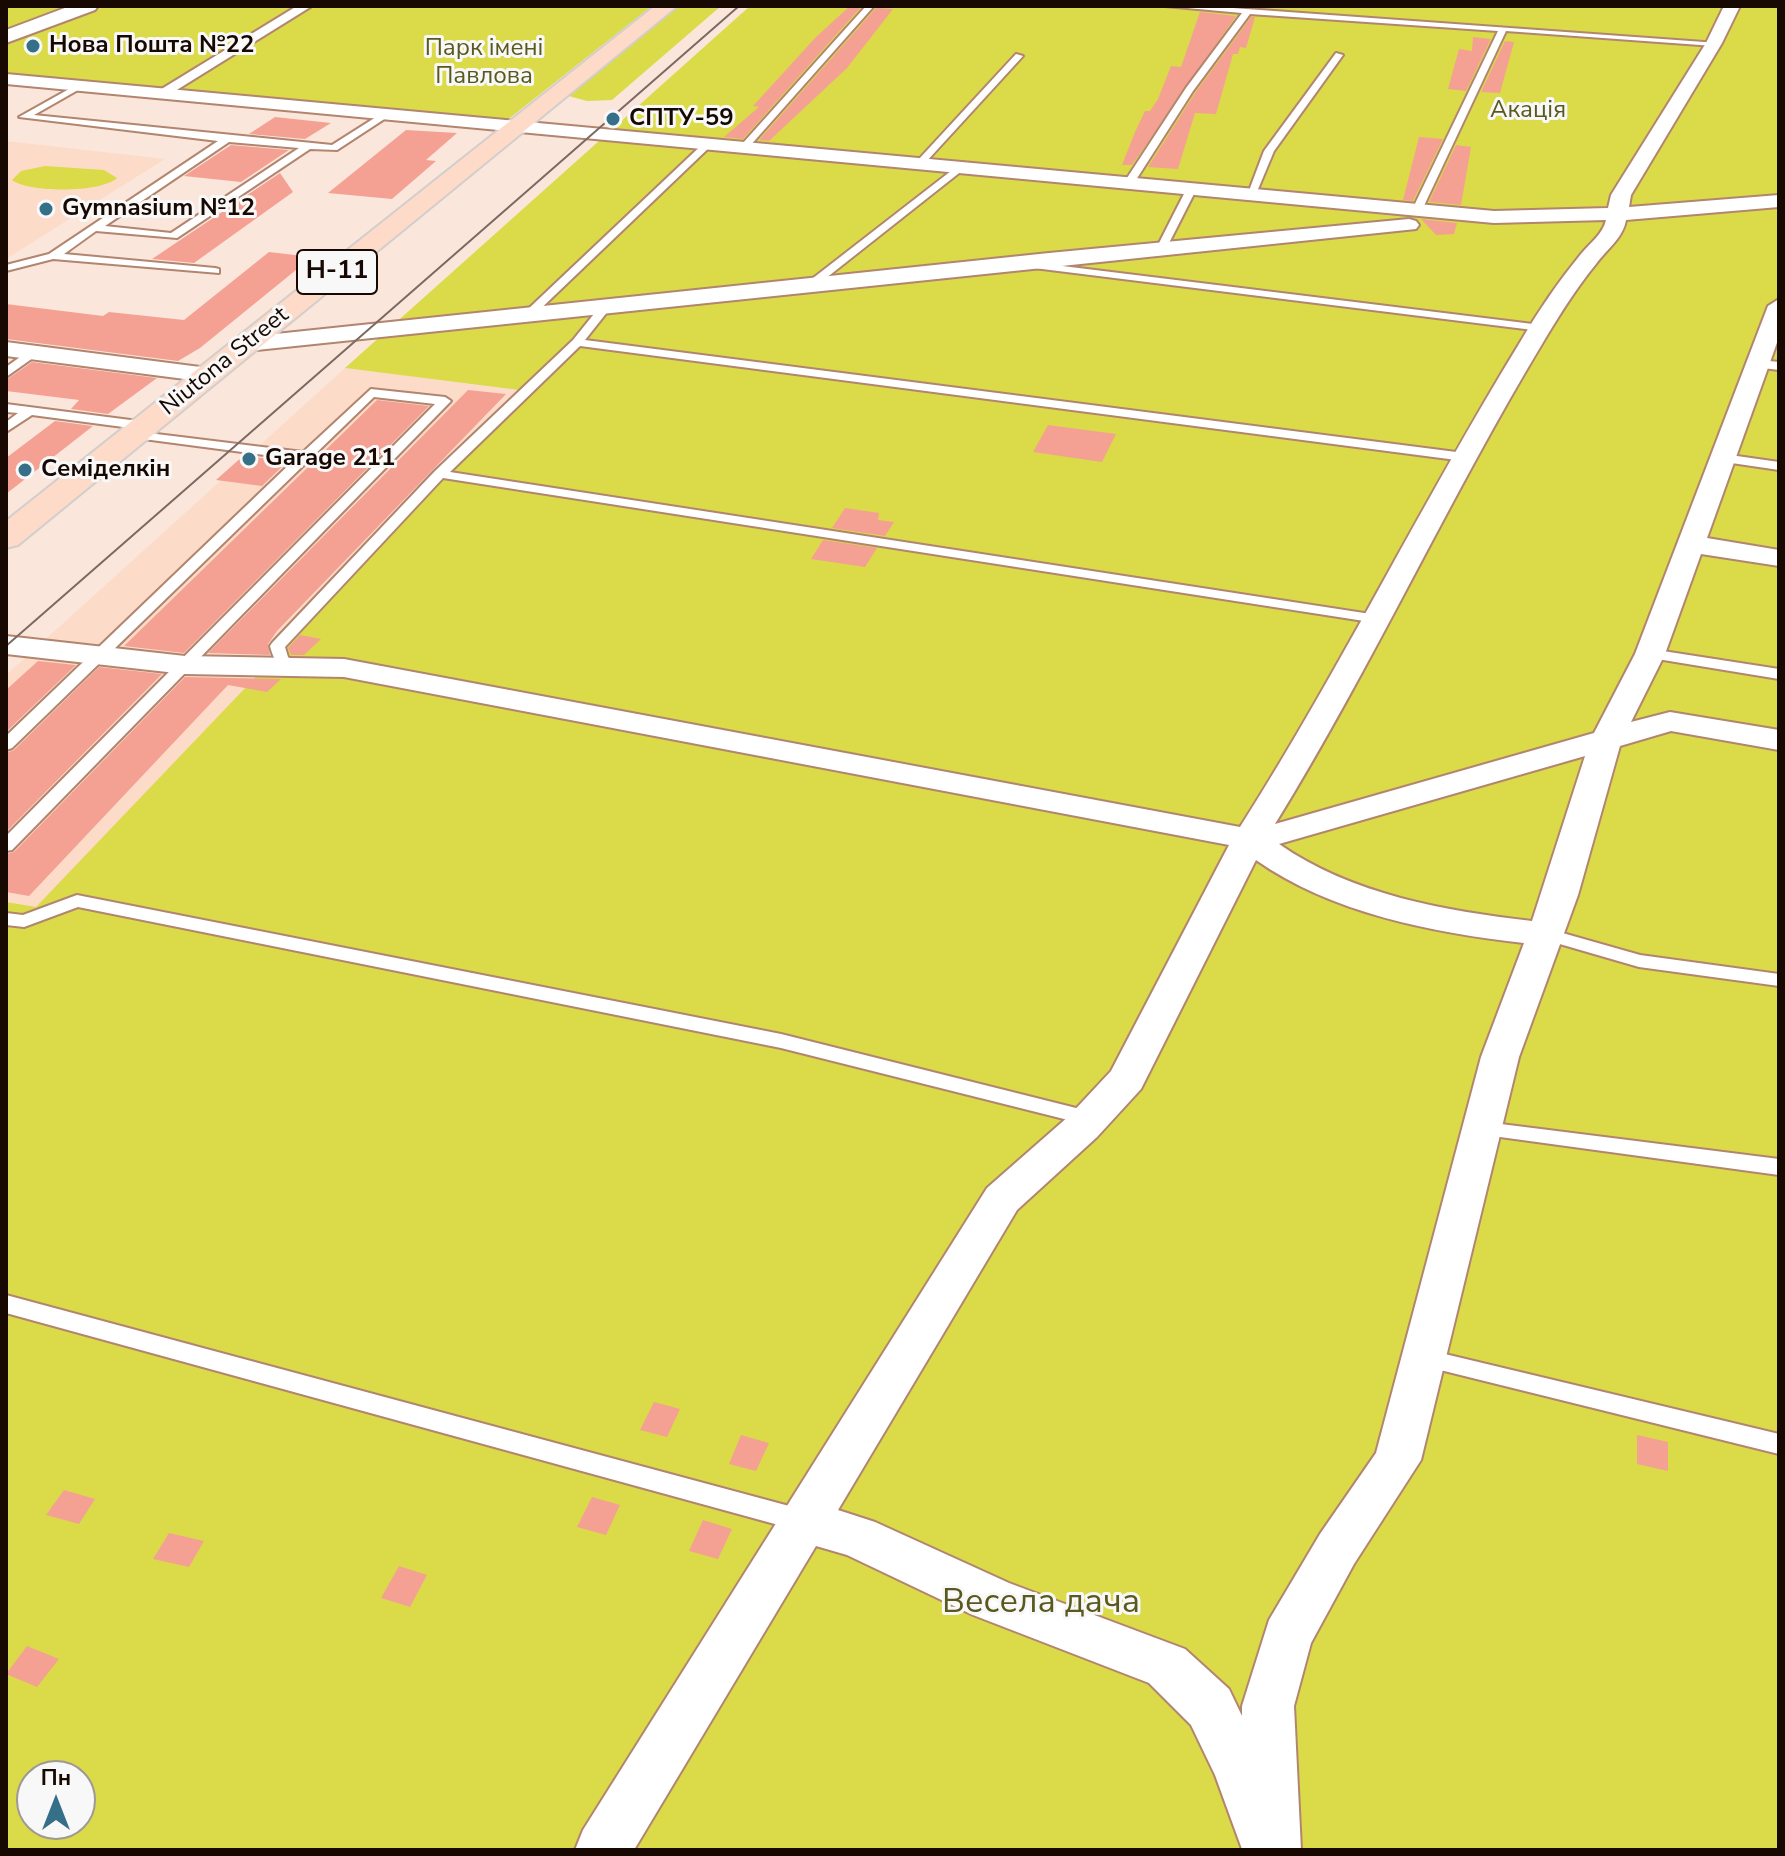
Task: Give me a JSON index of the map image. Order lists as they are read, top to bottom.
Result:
{
  "streets": {
    "main road": ["Н-11", "Niutona Street"]
  },
  "parks": ["Парк імені Павлова", "Акація", "Весела дача"],
  "places": [
    "Нова Пошта №22",
    "СПТУ-59",
    "Gymnasium №12",
    "Garage 211",
    "Семіделкін"
  ],
  "north": "top"
}
